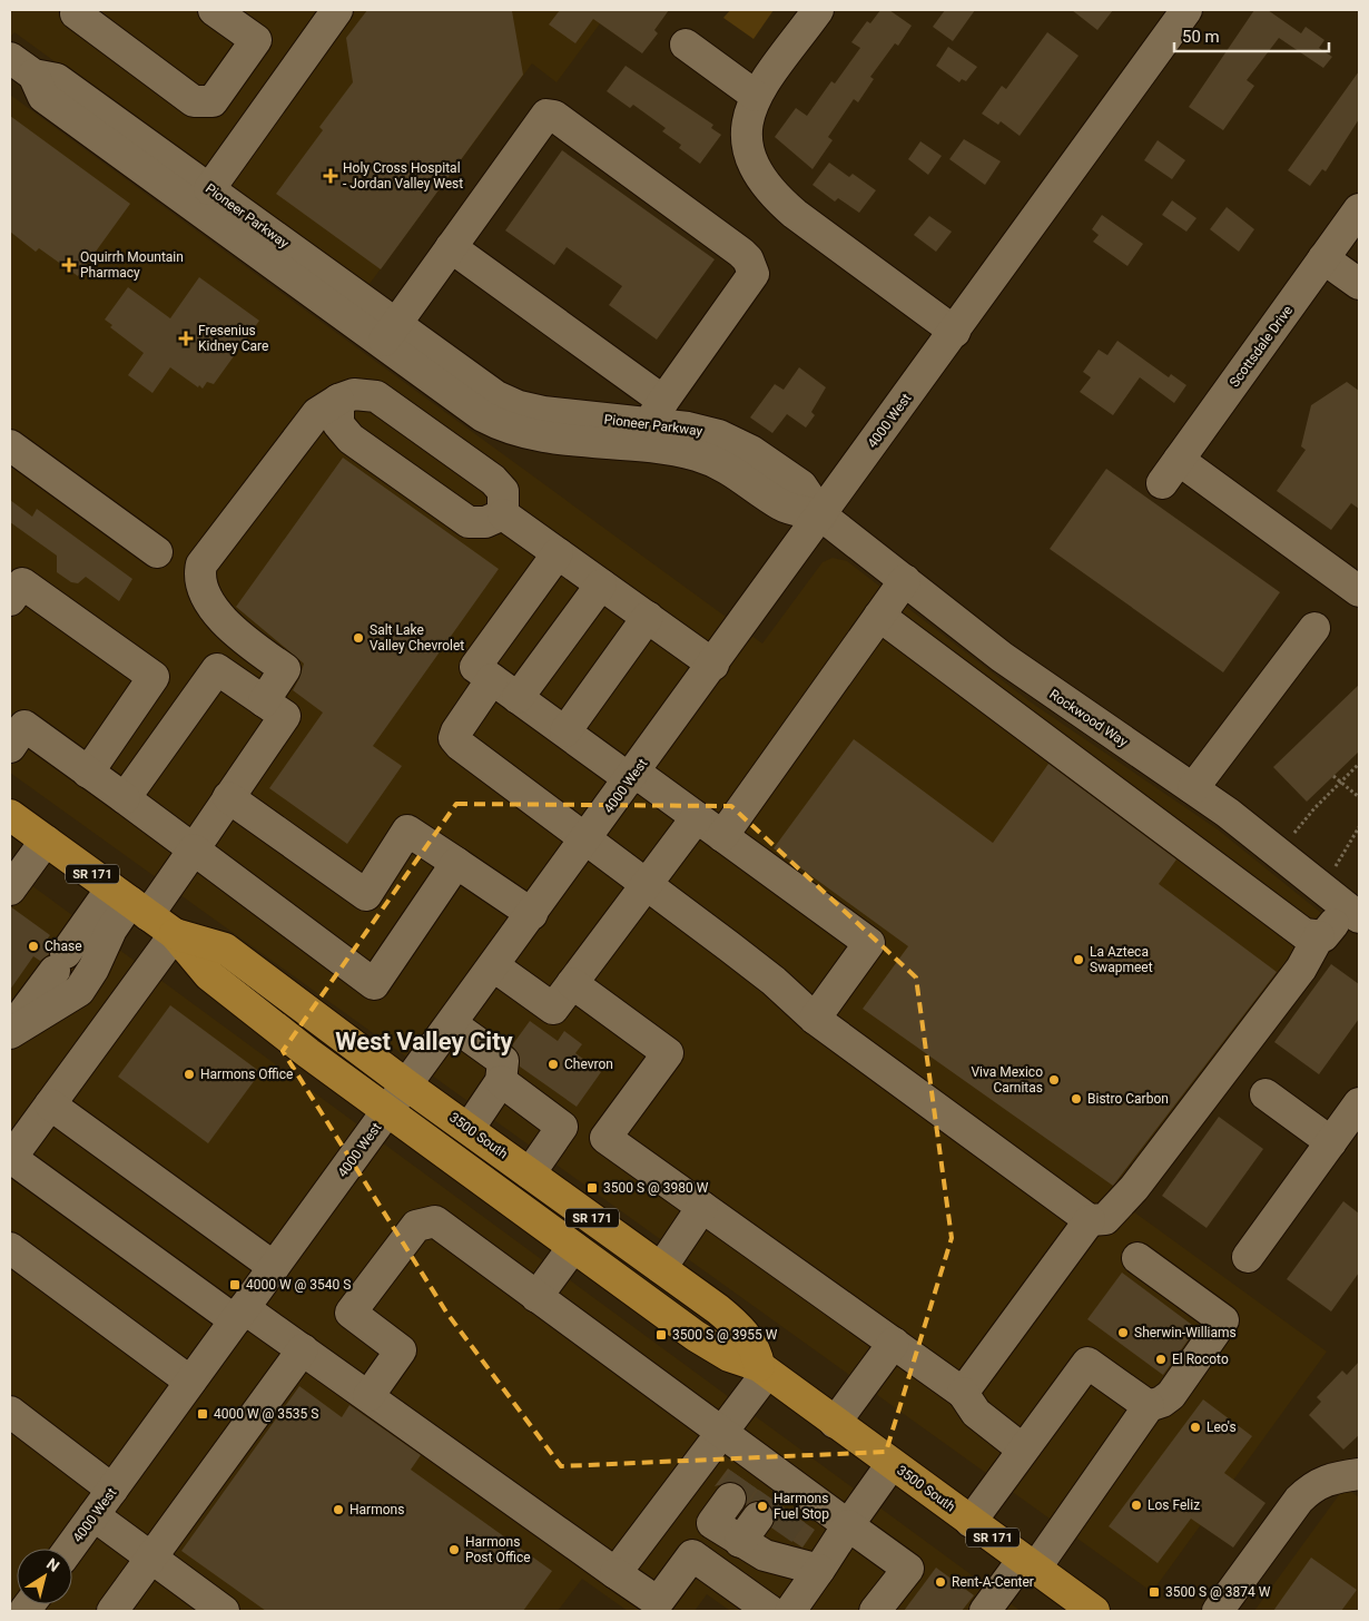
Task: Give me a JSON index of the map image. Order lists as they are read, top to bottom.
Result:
{
  "streets": {
    "main road": ["SR 171", "3500 South"],
    "street": [
      "Pioneer Parkway",
      "Scottsdale Drive",
      "4000 West",
      "Rockwood Way"
    ]
  },
  "crossings": [
    ["Pioneer Parkway", "4000 West"],
    ["Pioneer Parkway", "Rockwood Way"],
    ["4000 West", "Rockwood Way"],
    ["4000 West", "3500 South"]
  ],
  "districts": ["West Valley City"],
  "places": {
    "health": ["Holy Cross Hospital - Jordan Valley West", "Oquirrh Mountain Pharmacy", "Fresenius Kidney Care"],
    "other": [
      "Salt Lake Valley Chevrolet",
      "Chase",
      "La Azteca Swapmeet",
      "Chevron",
      "Harmons Office",
      "Viva Mexico Carnitas",
      "Bistro Carbon",
      "Sherwin-Williams",
      "El Rocoto",
      "Leo's",
      "Los Feliz",
      "Harmons Fuel Stop",
      "Harmons",
      "Harmons Post Office",
      "Rent-A-Center"
    ],
    "transit": [
      "3500 S @ 3980 W",
      "4000 W @ 3540 S",
      "3500 S @ 3955 W",
      "4000 W @ 3535 S",
      "3500 S @ 3874 W"
    ]
  },
  "scale_bar": "50 m",
  "north": "top right"
}
